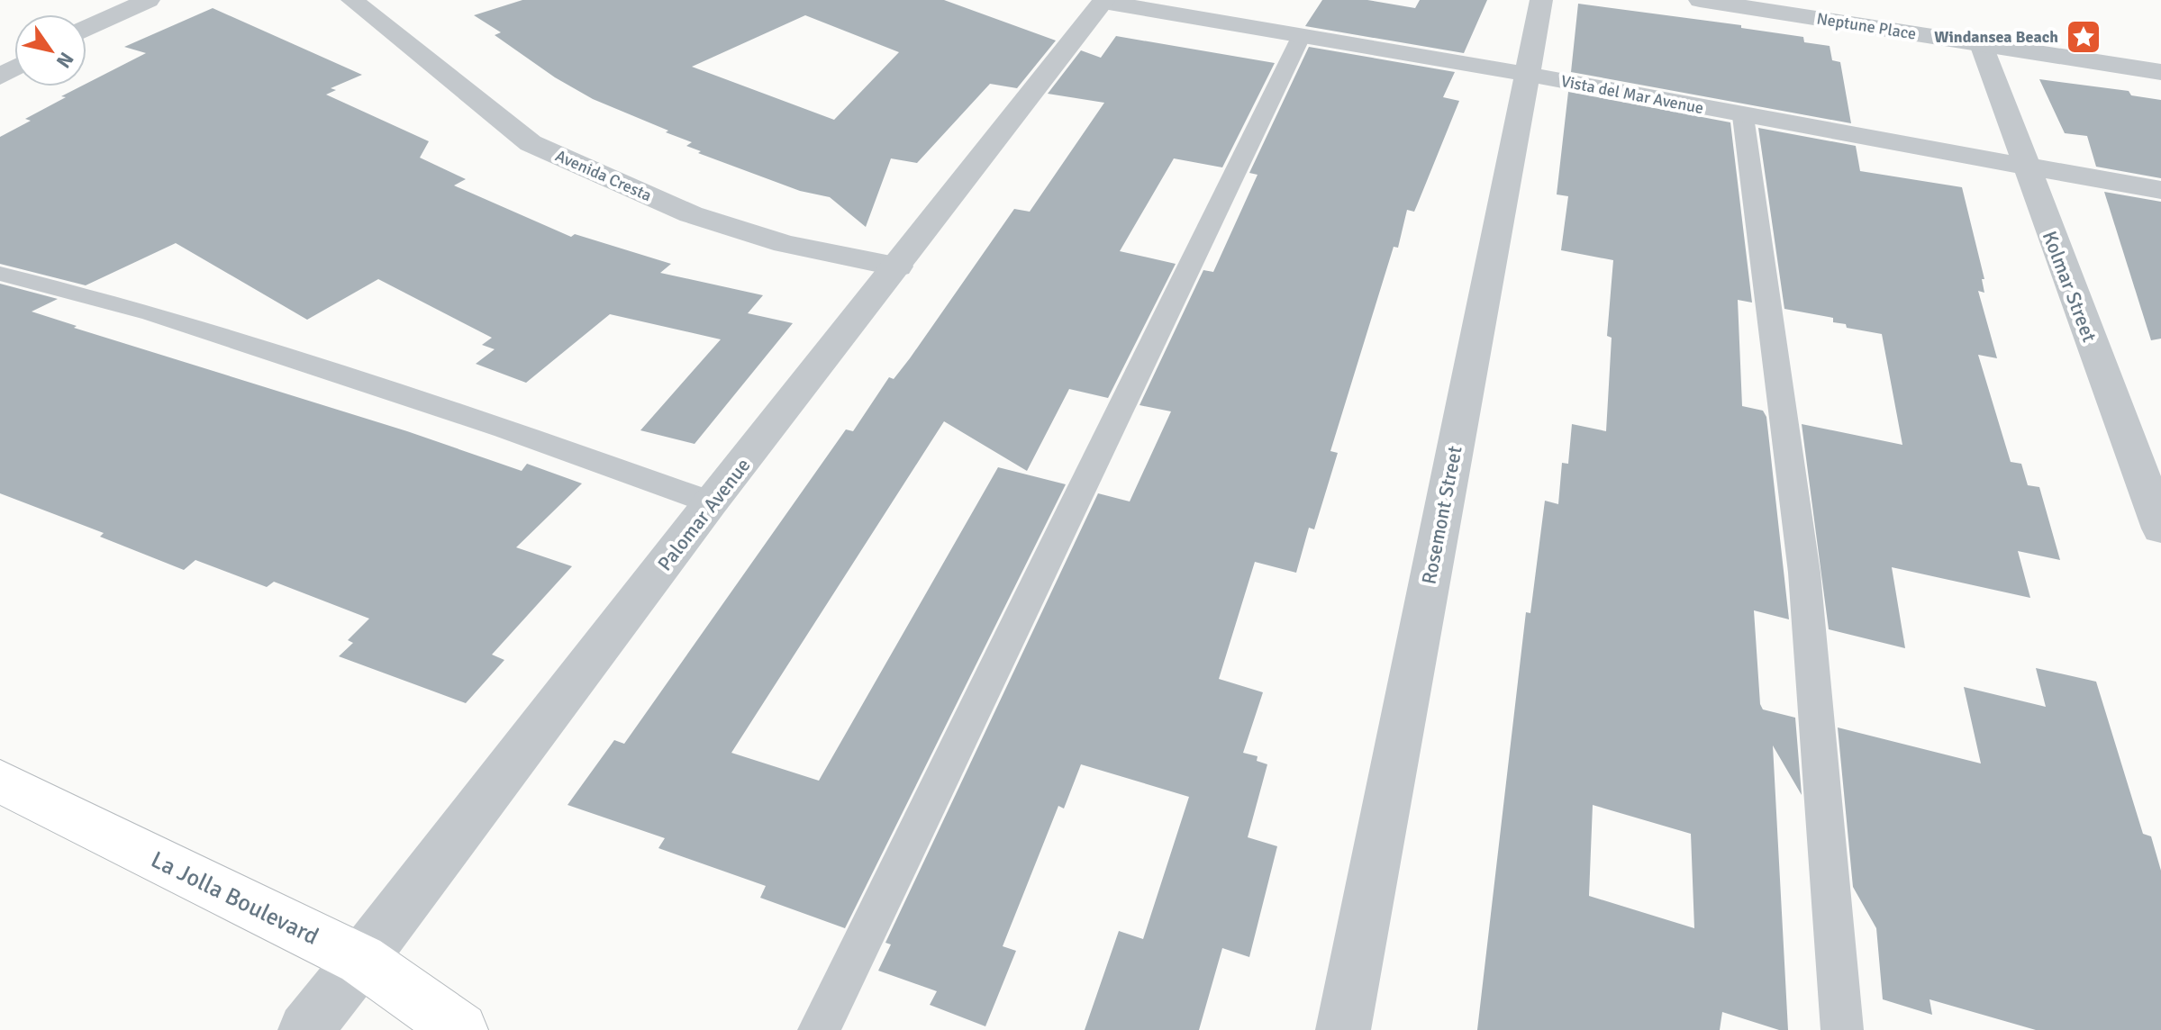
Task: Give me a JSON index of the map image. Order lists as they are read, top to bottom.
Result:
{
  "streets": {
    "main road": ["La Jolla Boulevard"],
    "street": [
      "Neptune Place",
      "Vista del Mar Avenue",
      "Avenida Cresta",
      "Kolmar Street",
      "Palomar Avenue",
      "Rosemont Street"
    ]
  },
  "crossings": [
    ["Neptune Place", "Kolmar Street"],
    ["Vista del Mar Avenue", "Kolmar Street"],
    ["Vista del Mar Avenue", "Palomar Avenue"],
    ["Vista del Mar Avenue", "Rosemont Street"],
    ["Avenida Cresta", "Palomar Avenue"],
    ["Palomar Avenue", "La Jolla Boulevard"]
  ],
  "places": {
    "place": ["Windansea Beach"]
  },
  "north": "bottom right"
}
